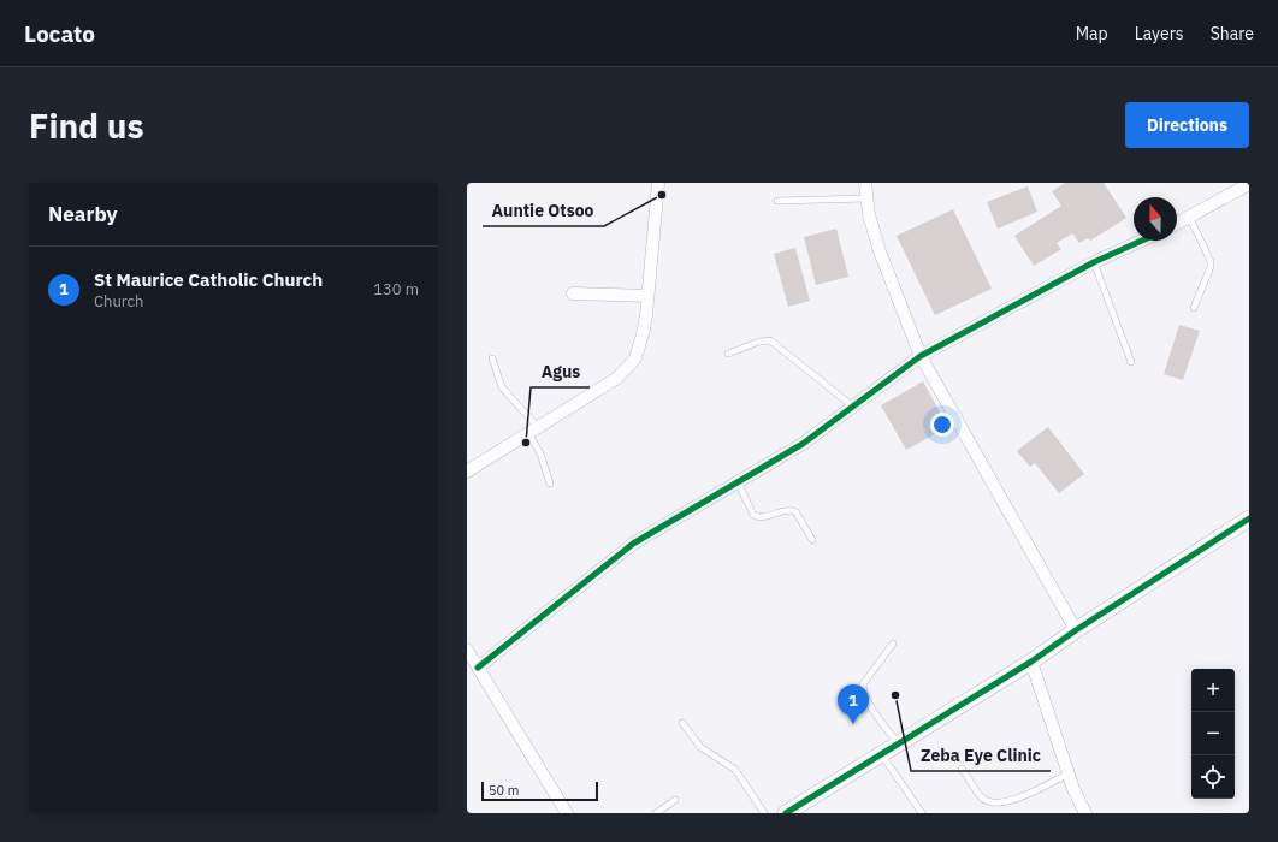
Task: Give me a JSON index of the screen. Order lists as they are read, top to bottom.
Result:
{
  "places": ["Auntie Otsoo", "Agus", "Zeba Eye Clinic"],
  "scale_bar": "50 m",
  "north": "top",
  "page": {
    "header": "Locato",
    "nav": ["Map", "Layers", "Share"],
    "buttons": "Directions",
    "title": "Find us",
    "heading": "Nearby",
    "list": [
      {
        "mark": "1",
        "name": "St Maurice Catholic Church",
        "note": "Church",
        "value": "130 m"
      }
    ],
    "map_buttons": ["+", "−"],
    "pins": "1",
    "scale": "50 m"
  }
}
